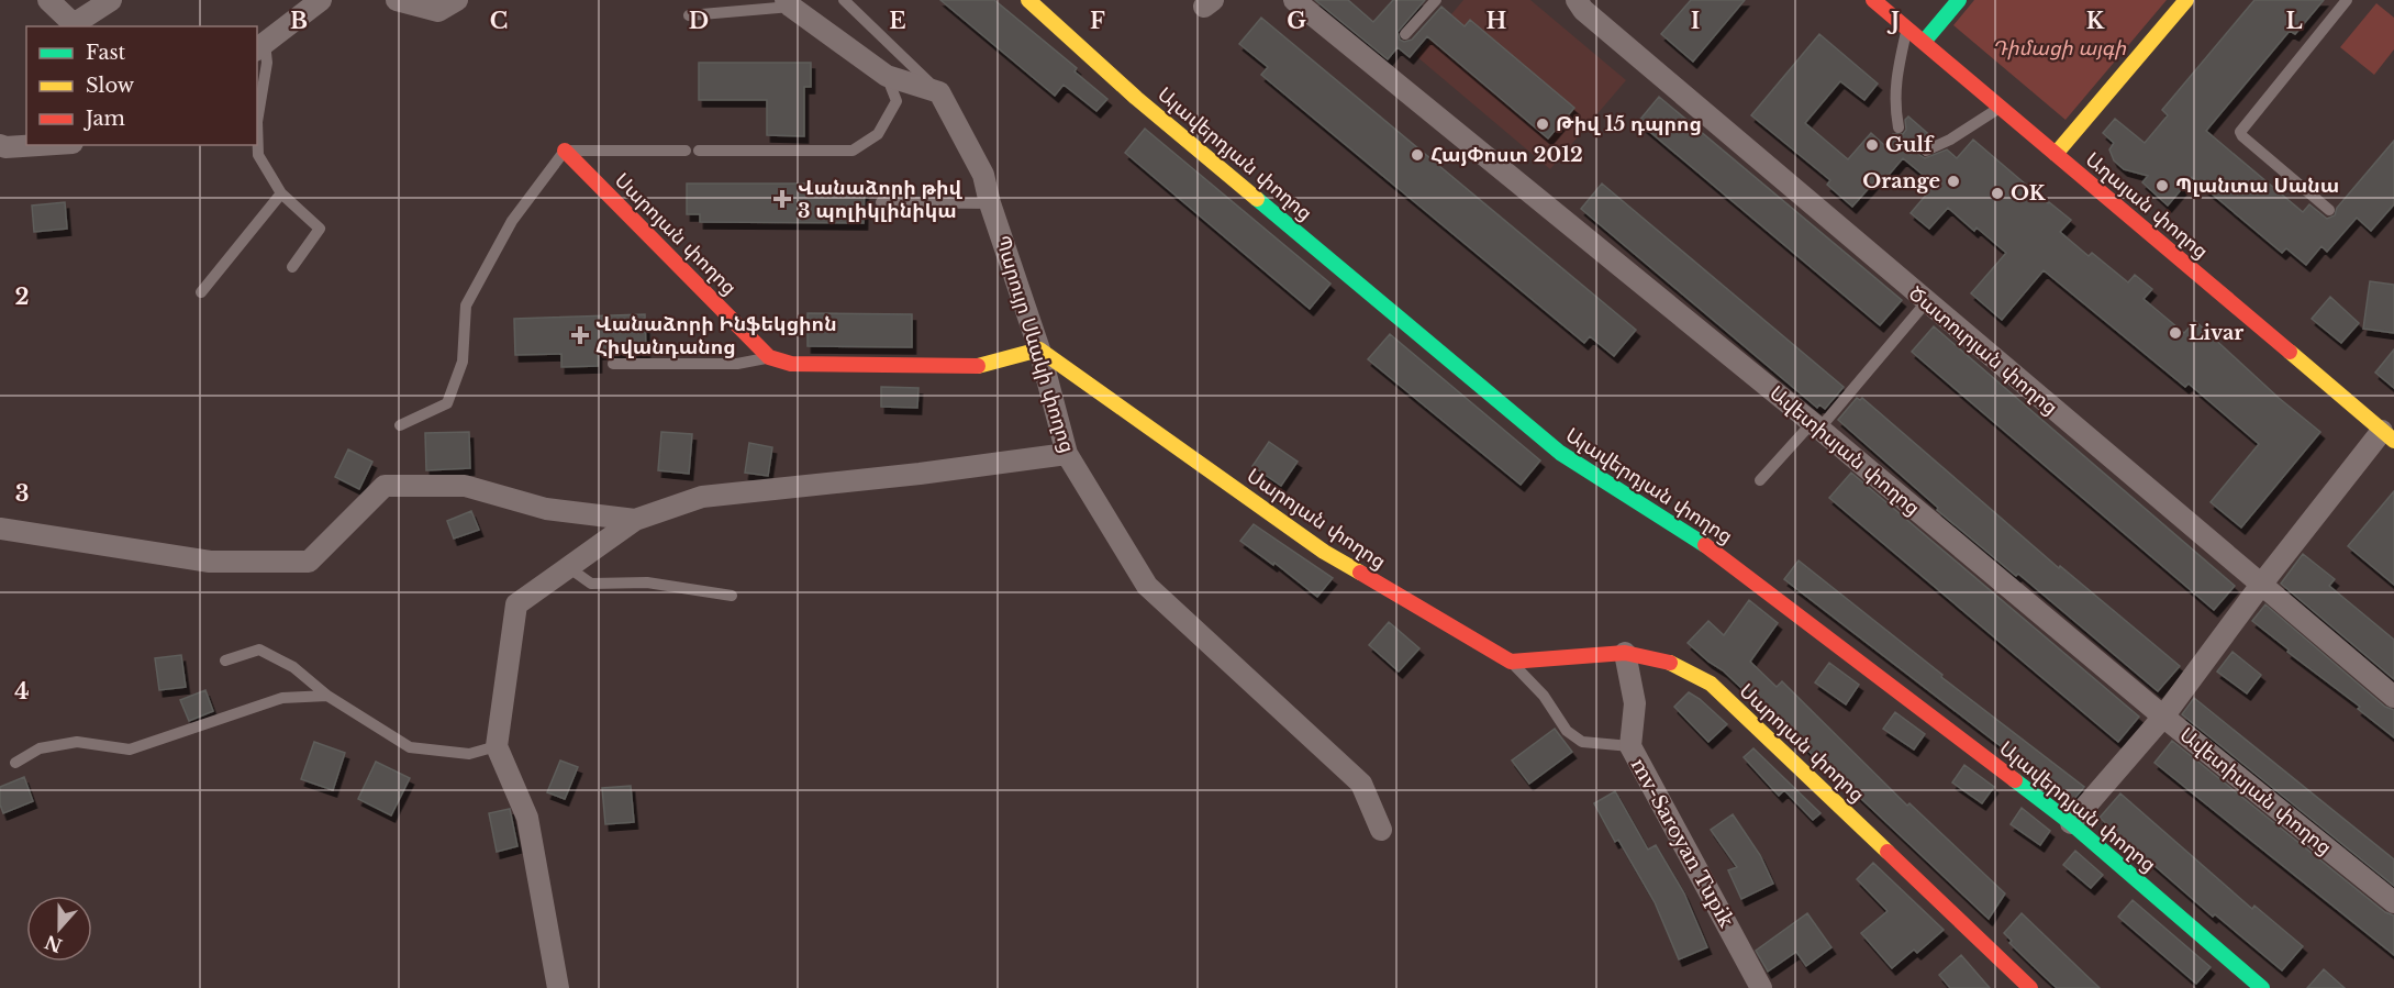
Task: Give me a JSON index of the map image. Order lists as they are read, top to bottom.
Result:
{
  "streets": {
    "street": [
      "Ալավերդյան փողոց",
      "Աղայան փողոց",
      "Սարոյան փողոց",
      "Պարույր Սևակի փողոց",
      "Ծատուրյան փողոց",
      "Ավետիսյան փողոց",
      "mv-Saroyan Tupik"
    ]
  },
  "crossings": [
    ["Սարոյան փողոց", "Պարույր Սևակի փողոց"],
    ["Սարոյան փողոց", "mv-Saroyan Tupik"]
  ],
  "parks": ["Դիմացի այգի"],
  "places": {
    "other": [
      "Թիվ 15 դպրոց",
      "Gulf",
      "ՀայՓոստ 2012",
      "Orange",
      "Պլանտա Սանա",
      "OK",
      "Livar"
    ],
    "health": ["Վանաձորի թիվ 3 պոլիկլինիկա", "Վանաձորի Ինֆեկցիոն Հիվանդանոց"]
  },
  "legend": ["Fast", "Slow", "Jam"],
  "north": "bottom",
  "grid": {
    "columns": [
      "B",
      "C",
      "D",
      "E",
      "F",
      "G",
      "H",
      "I",
      "J",
      "K",
      "L"
    ],
    "rows": ["2", "3", "4"]
  }
}
